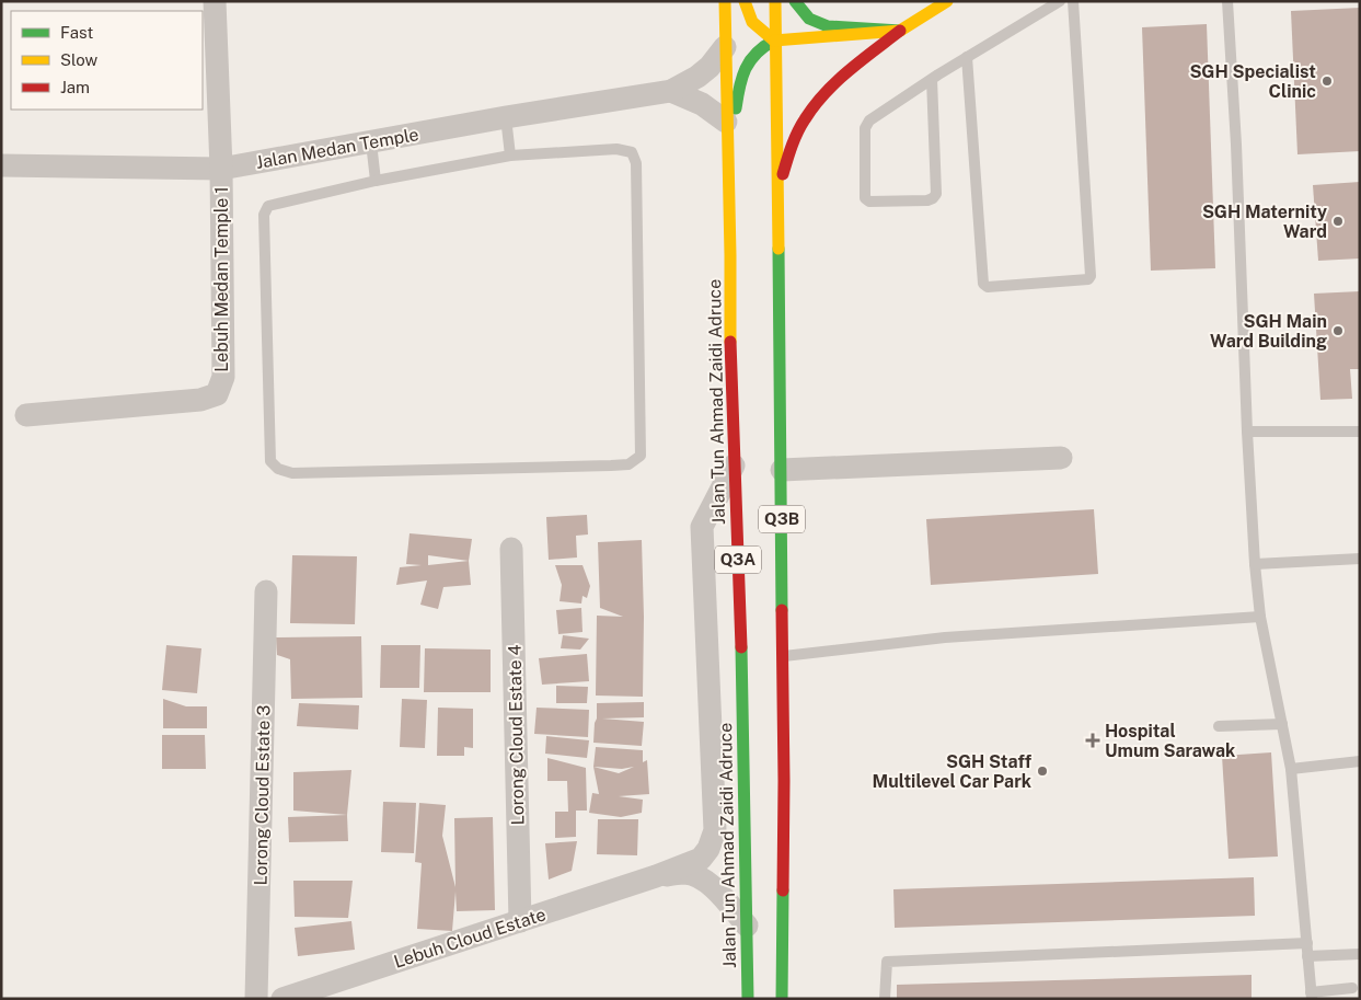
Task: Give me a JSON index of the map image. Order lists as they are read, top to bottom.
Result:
{
  "streets": {
    "main road": ["Jalan Tun Ahmad Zaidi Adruce", "Q3B", "Q3A"],
    "street": [
      "Jalan Medan Temple",
      "Lebuh Medan Temple 1",
      "Lorong Cloud Estate 4",
      "Lorong Cloud Estate 3",
      "Lebuh Cloud Estate"
    ]
  },
  "crossings": [
    ["Jalan Medan Temple", "Lebuh Medan Temple 1"],
    ["Jalan Medan Temple", "Jalan Tun Ahmad Zaidi Adruce"],
    ["Lorong Cloud Estate 4", "Lebuh Cloud Estate"]
  ],
  "places": {
    "other": [
      "SGH Specialist Clinic",
      "SGH Maternity Ward",
      "SGH Main Ward Building",
      "SGH Staff Multilevel Car Park"
    ],
    "health": ["Hospital Umum Sarawak"]
  },
  "legend": ["Fast", "Slow", "Jam"]
}
